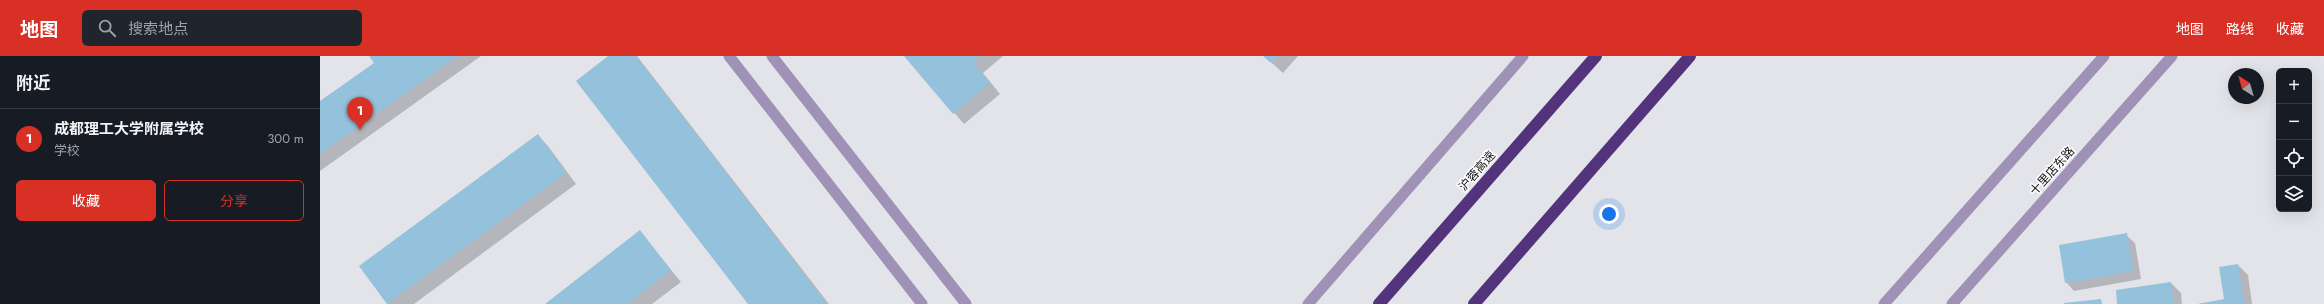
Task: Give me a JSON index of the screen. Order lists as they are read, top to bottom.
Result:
{
  "streets": {
    "highway": ["沪蓉高速"],
    "street": ["十里店东路"]
  },
  "north": "top left",
  "page": {
    "header": "地图",
    "search": "搜索地点",
    "nav": ["地图", "路线", "收藏"],
    "heading": "附近",
    "map_buttons": ["+", "−"],
    "pins": "1",
    "list": [
      {
        "mark": "1",
        "name": "成都理工大学附属学校",
        "note": "学校",
        "value": "300 m"
      }
    ],
    "buttons": ["收藏", "分享"]
  }
}
